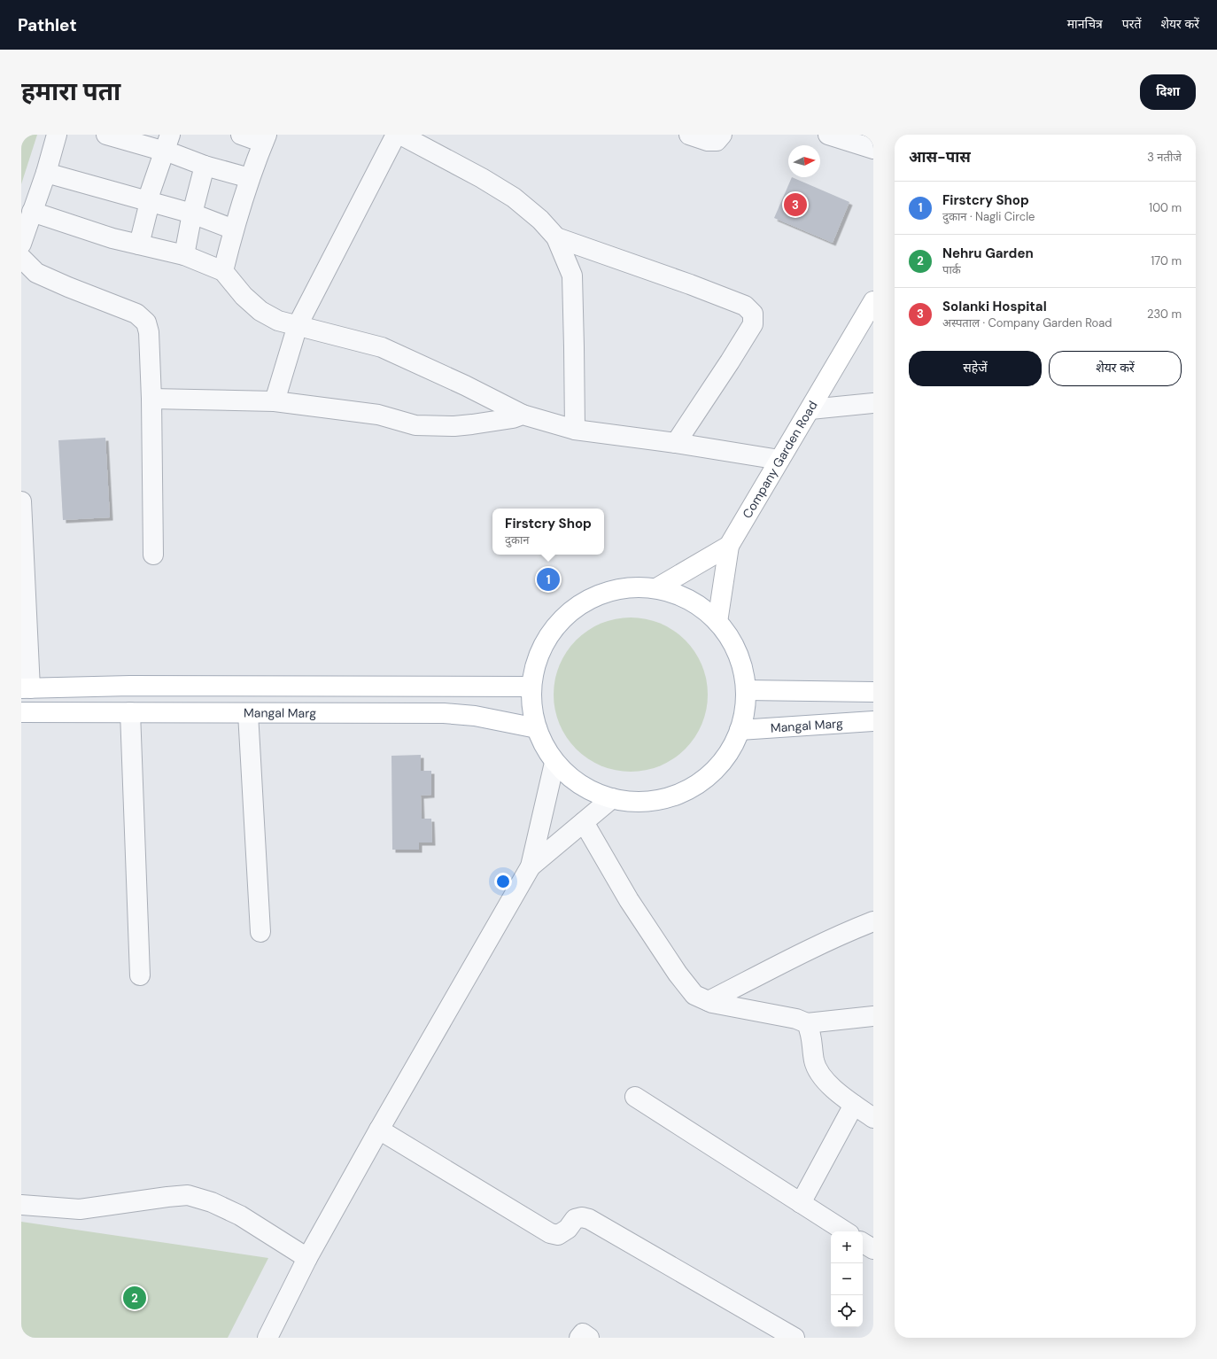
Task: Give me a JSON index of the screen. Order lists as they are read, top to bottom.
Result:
{
  "streets": {
    "main road": ["Company Garden Road", "Mangal Marg"]
  },
  "north": "right",
  "page": {
    "header": "Pathlet",
    "nav": ["मानचित्र", "परतें", "शेयर करें"],
    "buttons": [
      "दिशा",
      ["सहेजें", "शेयर करें"]
    ],
    "title": "हमारा पता",
    "heading": ["आस-पास", "3 नतीजे"],
    "list": [
      {
        "mark": "1",
        "name": "Firstcry Shop",
        "note": "दुकान · Nagli Circle",
        "value": "100 m"
      },
      {
        "mark": "2",
        "name": "Nehru Garden",
        "note": "पार्क",
        "value": "170 m"
      },
      {
        "mark": "3",
        "name": "Solanki Hospital",
        "note": "अस्पताल · Company Garden Road",
        "value": "230 m"
      }
    ],
    "pins": ["3", "1", "2"],
    "popup": ["Firstcry Shop", "दुकान"],
    "map_buttons": ["+", "−"]
  }
}
